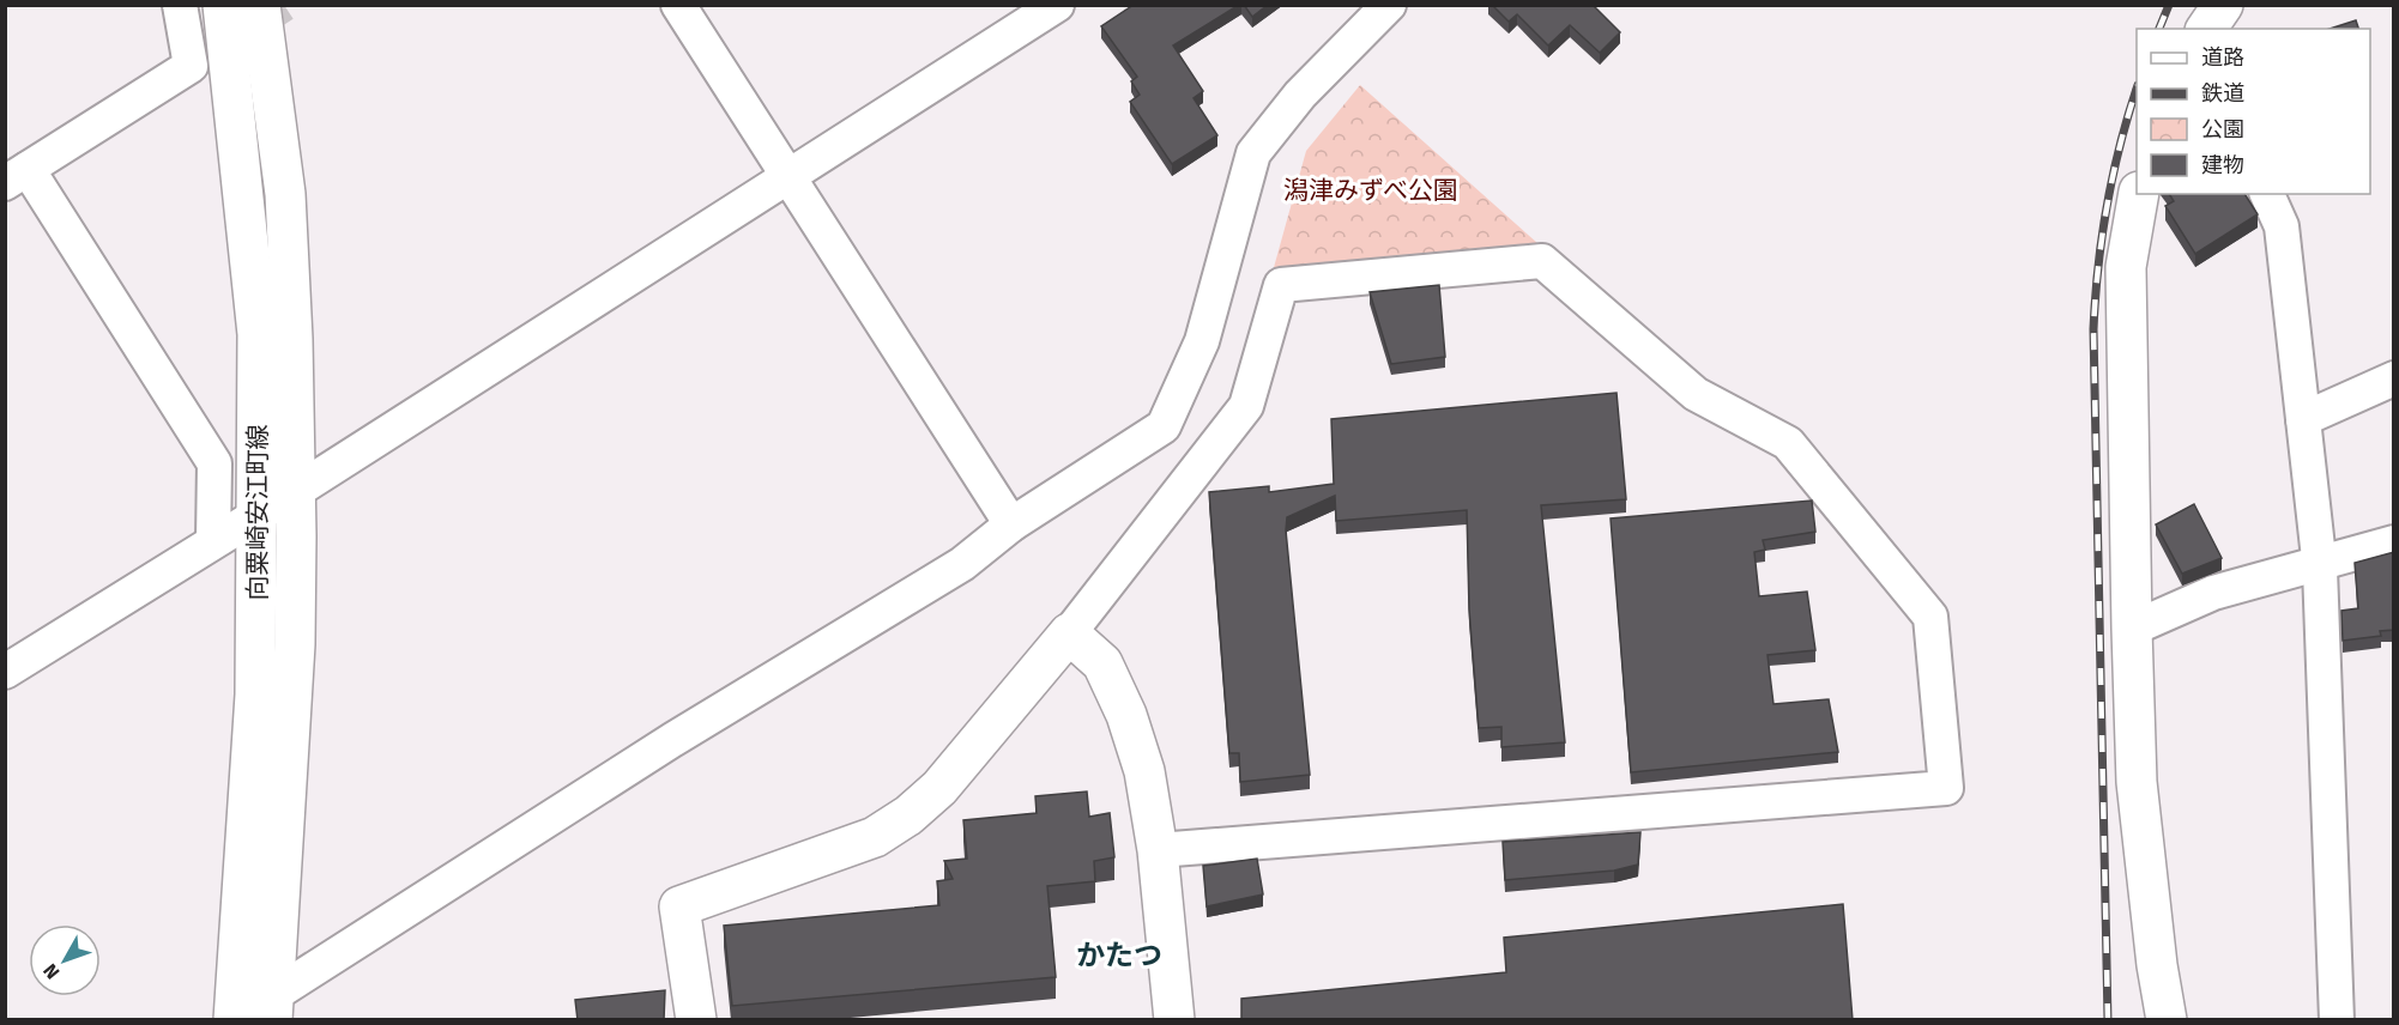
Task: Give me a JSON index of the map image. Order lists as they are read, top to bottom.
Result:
{
  "streets": {
    "main road": ["向粟崎安江町線"]
  },
  "districts": ["かたつ"],
  "parks": ["潟津みずべ公園"],
  "legend": [
    "道路",
    "鉄道",
    "公園",
    "建物"
  ],
  "north": "bottom left"
}
